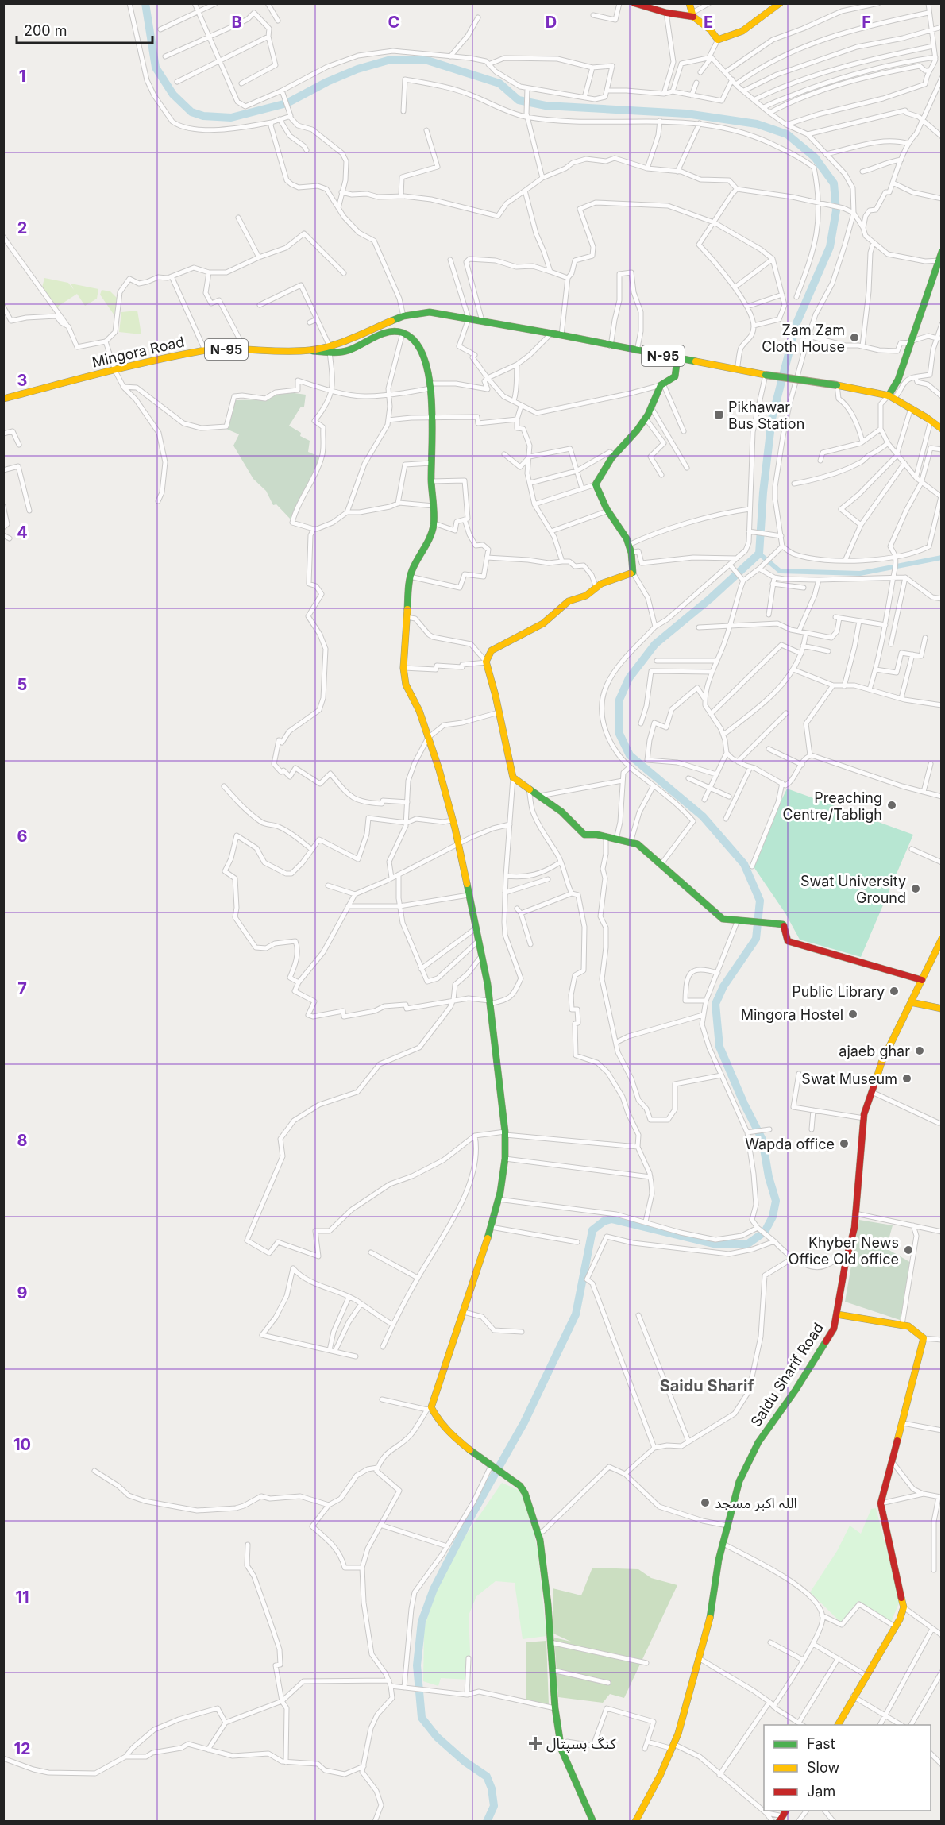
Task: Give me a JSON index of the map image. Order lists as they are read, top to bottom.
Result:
{
  "streets": {
    "main road": ["N-95", "Mingora Road", "Saidu Sharif Road"]
  },
  "crossings": [
    ["N-95", "Mingora Road"]
  ],
  "districts": ["Saidu Sharif"],
  "places": {
    "other": [
      "Zam Zam Cloth House",
      "Preaching Centre/Tabligh",
      "Swat University Ground",
      "Public Library",
      "Mingora Hostel",
      "ajaeb ghar",
      "Swat Museum",
      "Wapda office",
      "Khyber News Office Old office",
      "اللہ اکبر مسجد"
    ],
    "transit": ["Pikhawar Bus Station"],
    "health": ["کنگ ہسپتال"]
  },
  "legend": ["Fast", "Slow", "Jam"],
  "scale_bar": "200 m",
  "grid": {
    "columns": [
      "B",
      "C",
      "D",
      "E",
      "F"
    ],
    "rows": [
      "1",
      "2",
      "3",
      "4",
      "5",
      "6",
      "7",
      "8",
      "9",
      "10",
      "11",
      "12"
    ]
  }
}
